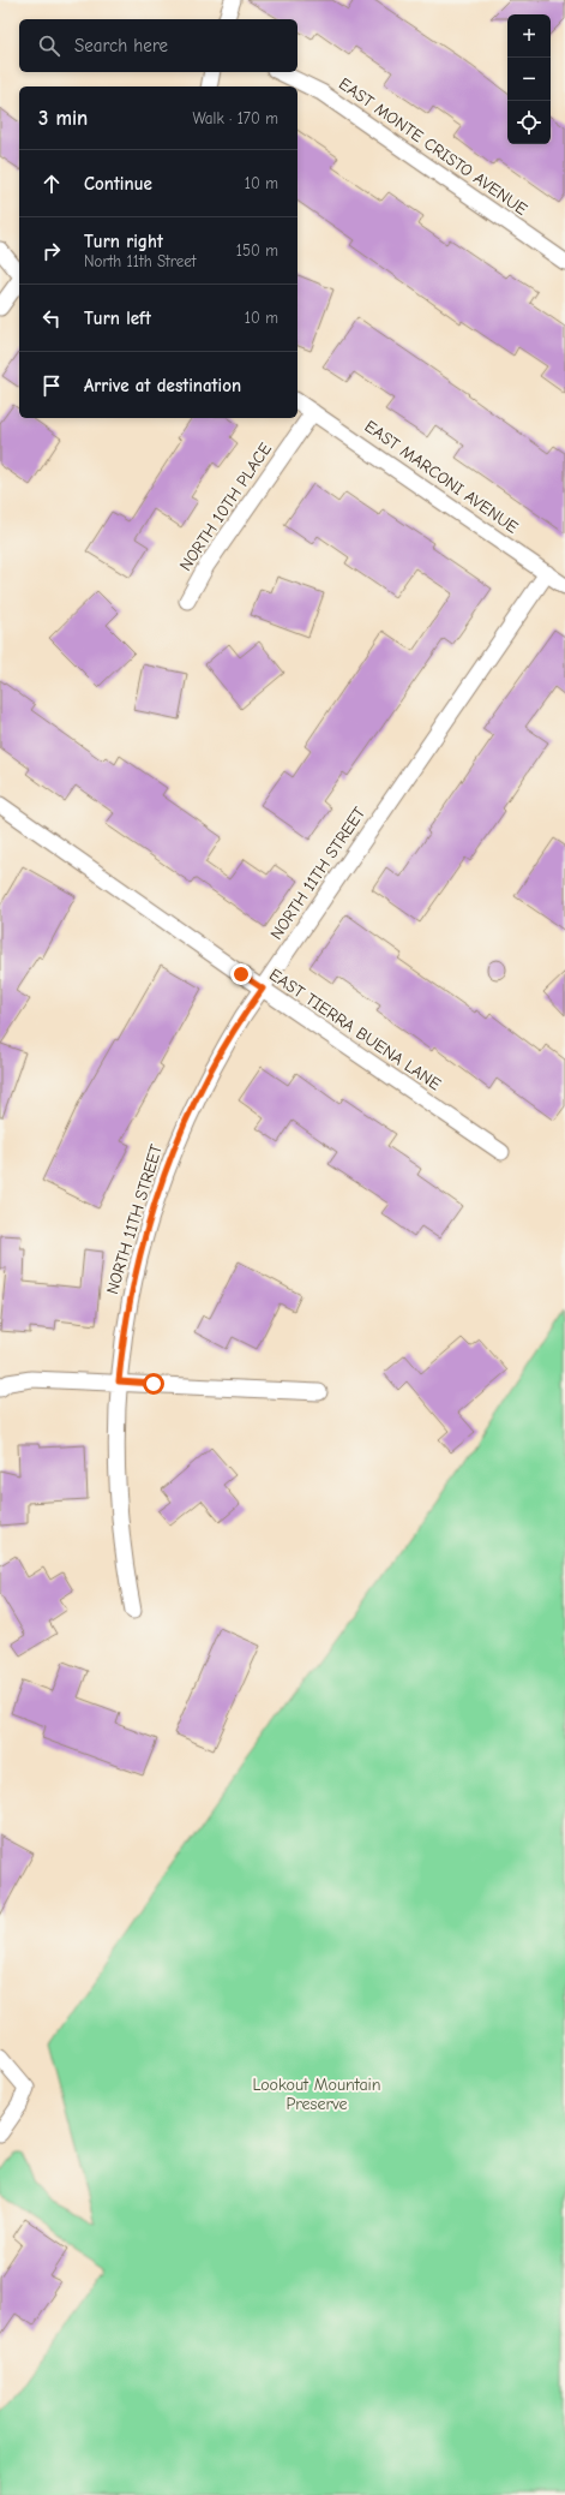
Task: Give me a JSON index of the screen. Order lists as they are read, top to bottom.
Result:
{
  "streets": {
    "street": [
      "EAST MONTE CRISTO AVENUE",
      "EAST MARCONI AVENUE",
      "NORTH 10TH PLACE",
      "NORTH 11TH STREET",
      "EAST TIERRA BUENA LANE"
    ]
  },
  "crossings": [
    ["EAST MARCONI AVENUE", "NORTH 10TH PLACE"],
    ["EAST MARCONI AVENUE", "NORTH 11TH STREET"],
    ["NORTH 11TH STREET", "EAST TIERRA BUENA LANE"]
  ],
  "parks": ["Lookout Mountain Preserve"],
  "page": {
    "map_buttons": ["+", "−"],
    "search": "Search here",
    "heading": ["3 min", "Walk · 170 m"],
    "list": [
      ["Continue", "10 m"],
      ["Turn right", "North 11th Street", "150 m"],
      ["Turn left", "10 m"],
      "Arrive at destination"
    ]
  }
}
